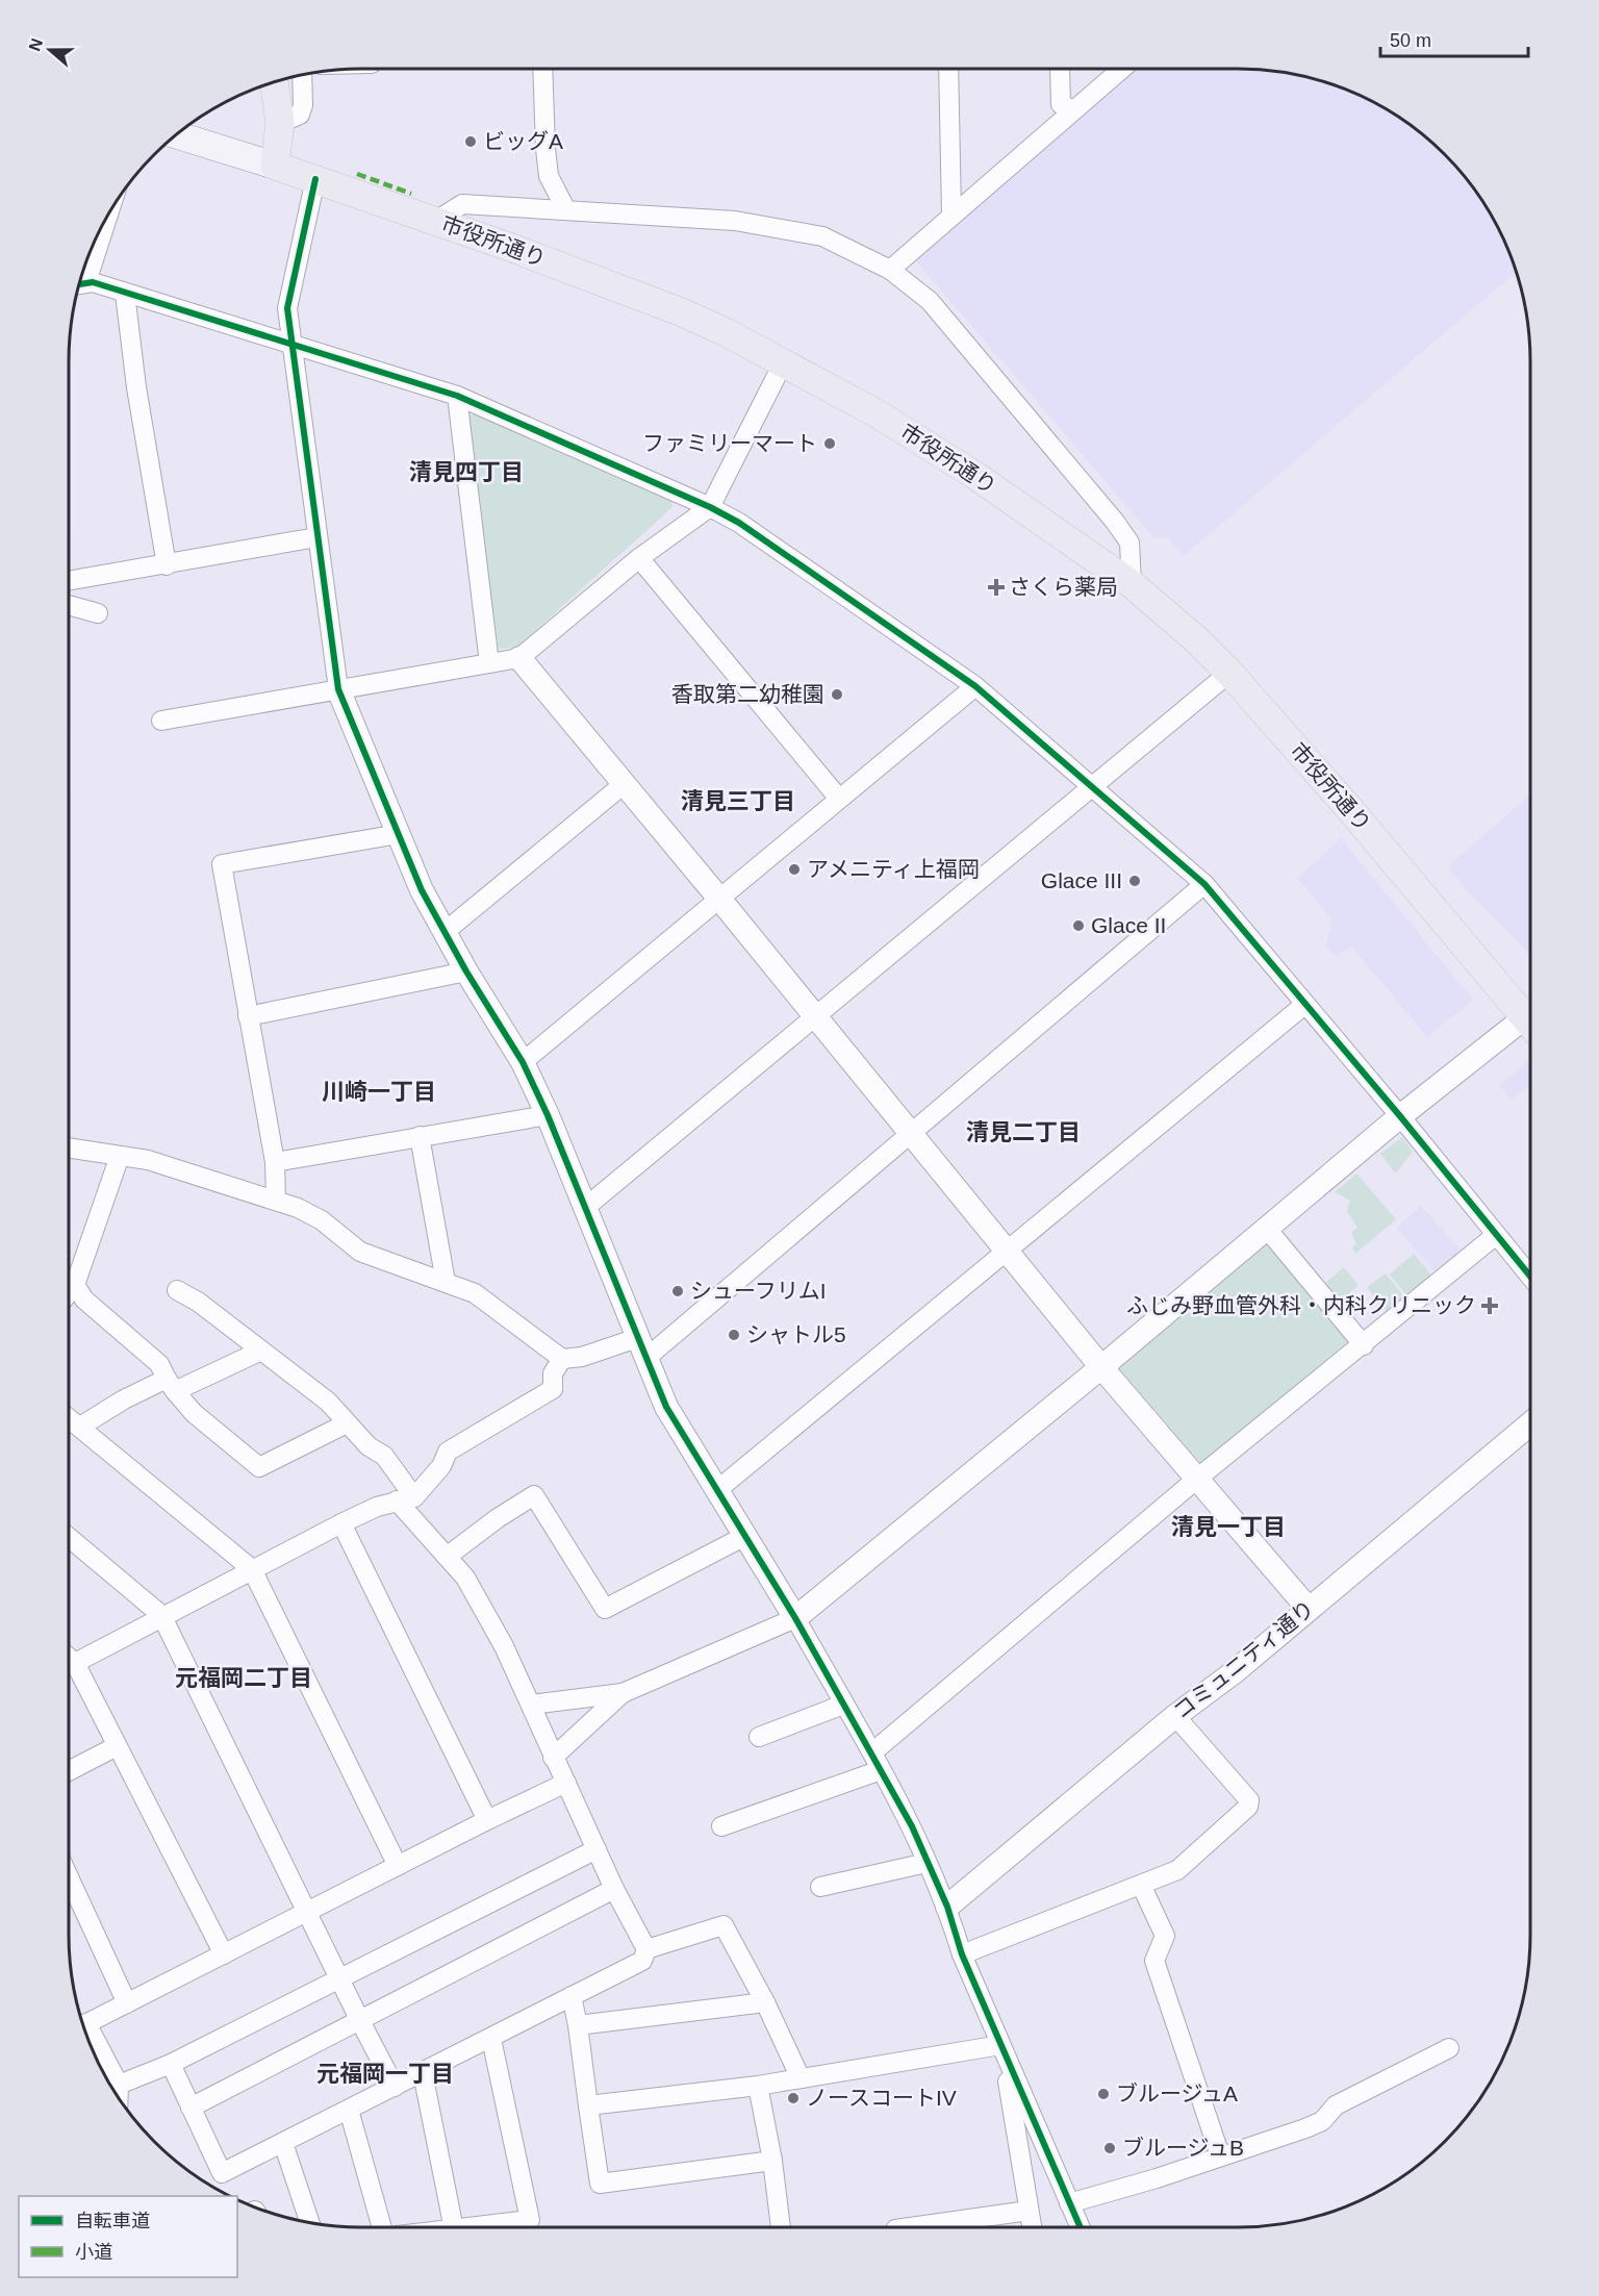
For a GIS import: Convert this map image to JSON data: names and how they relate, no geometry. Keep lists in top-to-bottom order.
{
  "streets": {
    "main road": ["市役所通り"],
    "street": ["コミュニティ通り"]
  },
  "districts": [
    "清見四丁目",
    "清見三丁目",
    "川崎一丁目",
    "清見二丁目",
    "清見一丁目",
    "元福岡二丁目",
    "元福岡一丁目"
  ],
  "places": {
    "other": [
      "ビッグA",
      "ファミリーマート",
      "香取第二幼稚園",
      "アメニティ上福岡",
      "Glace III",
      "Glace II",
      "シューフリムI",
      "シャトル5",
      "ブルージュA",
      "ノースコートIV",
      "ブルージュB"
    ],
    "health": ["さくら薬局", "ふじみ野血管外科・内科クリニック"]
  },
  "legend": ["自転車道", "小道"],
  "scale_bar": "50 m",
  "north": "left"
}
